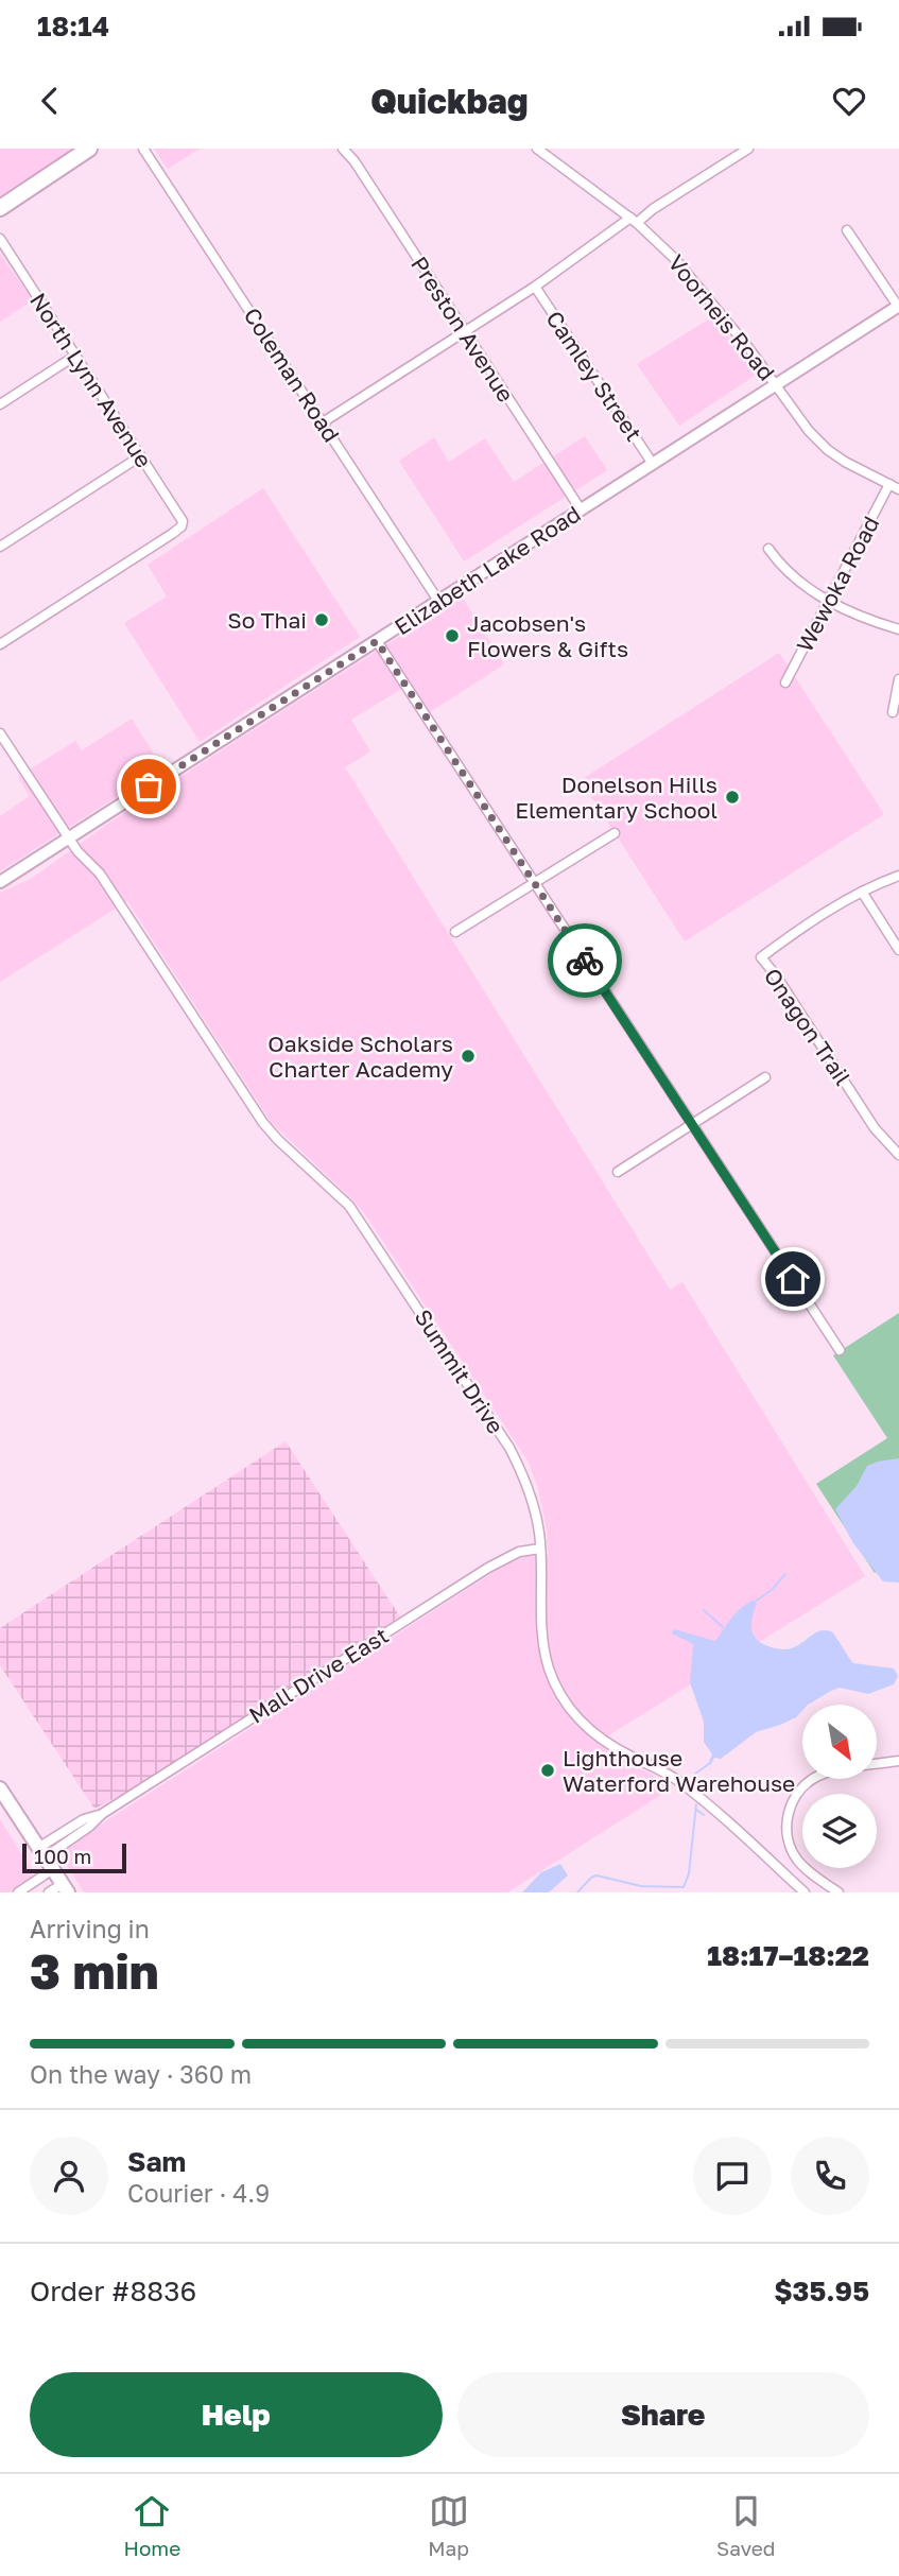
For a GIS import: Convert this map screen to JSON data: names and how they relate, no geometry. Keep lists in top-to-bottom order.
{
  "streets": {
    "main road": ["Elizabeth Lake Road"],
    "street": [
      "Voorheis Road",
      "Preston Avenue",
      "Coleman Road",
      "Camley Street",
      "North Lynn Avenue",
      "Wewoka Road",
      "Onagon Trail",
      "Summit Drive",
      "Mall Drive East"
    ]
  },
  "crossings": [
    ["Voorheis Road", "Elizabeth Lake Road"],
    ["Voorheis Road", "Wewoka Road"],
    ["Preston Avenue", "Elizabeth Lake Road"],
    ["Coleman Road", "Elizabeth Lake Road"],
    ["Camley Street", "Elizabeth Lake Road"],
    ["Elizabeth Lake Road", "Summit Drive"],
    ["Summit Drive", "Mall Drive East"]
  ],
  "places": [
    "So Thai",
    "Jacobsen's Flowers & Gifts",
    "Donelson Hills Elementary School",
    "Oakside Scholars Charter Academy",
    "Lighthouse Waterford Warehouse"
  ],
  "scale_bar": "100 m",
  "north": "bottom right",
  "page": {
    "status": "18:14",
    "header": "Quickbag",
    "scale": "100 m",
    "heading": ["3 min", "Arriving in", "18:17–18:22"],
    "panel": [
      "Sam",
      "Courier · 4.9",
      "Order #8836",
      "$35.95"
    ],
    "bar": "On the way · 360 m",
    "buttons": ["Help", "Share"],
    "tabs": ["Home", "Map", "Saved"]
  }
}
